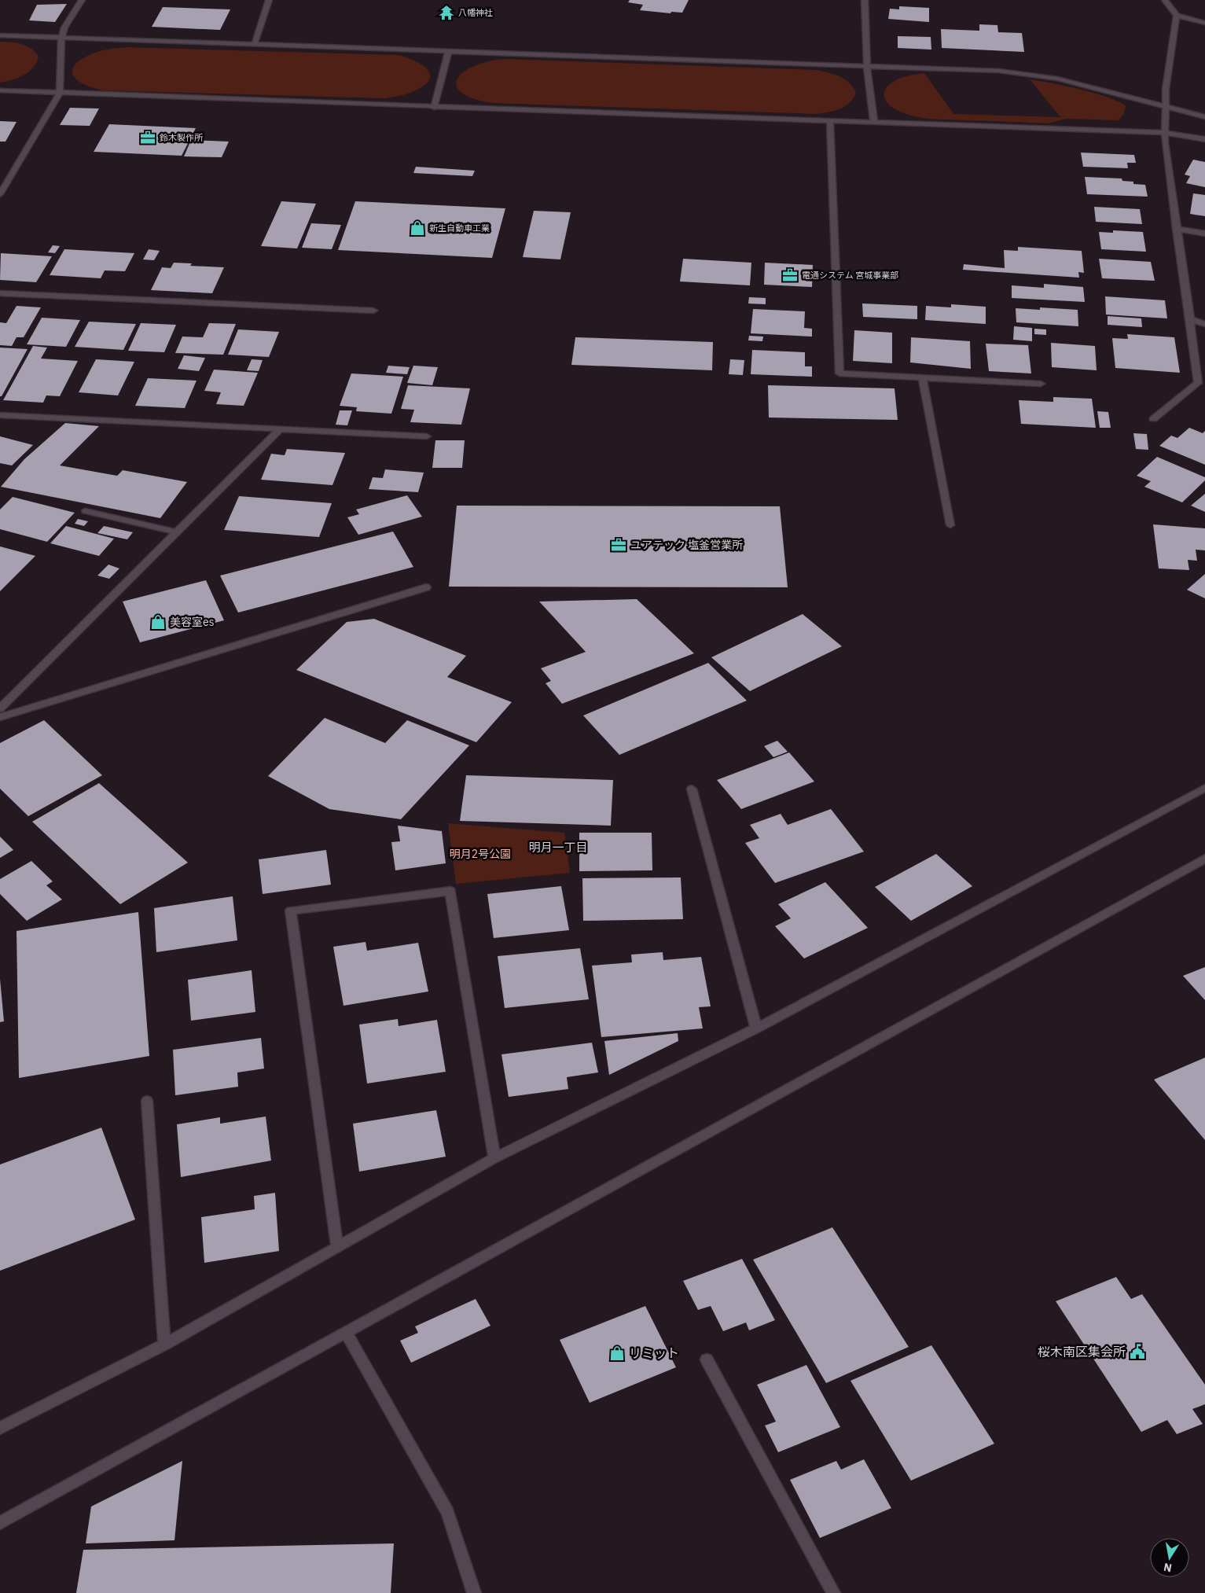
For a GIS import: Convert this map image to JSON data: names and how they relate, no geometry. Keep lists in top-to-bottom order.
{
  "districts": ["明月一丁目"],
  "parks": ["明月2号公園"],
  "places": {
    "temple": ["八幡神社"],
    "office": ["鈴木製作所", "電通システム 宮城事業部", "ユアテック 塩釜営業所"],
    "shop": ["新生自動車工業", "美容室es", "リミット"],
    "public building": ["桜木南区集会所"]
  },
  "north": "bottom"
}
